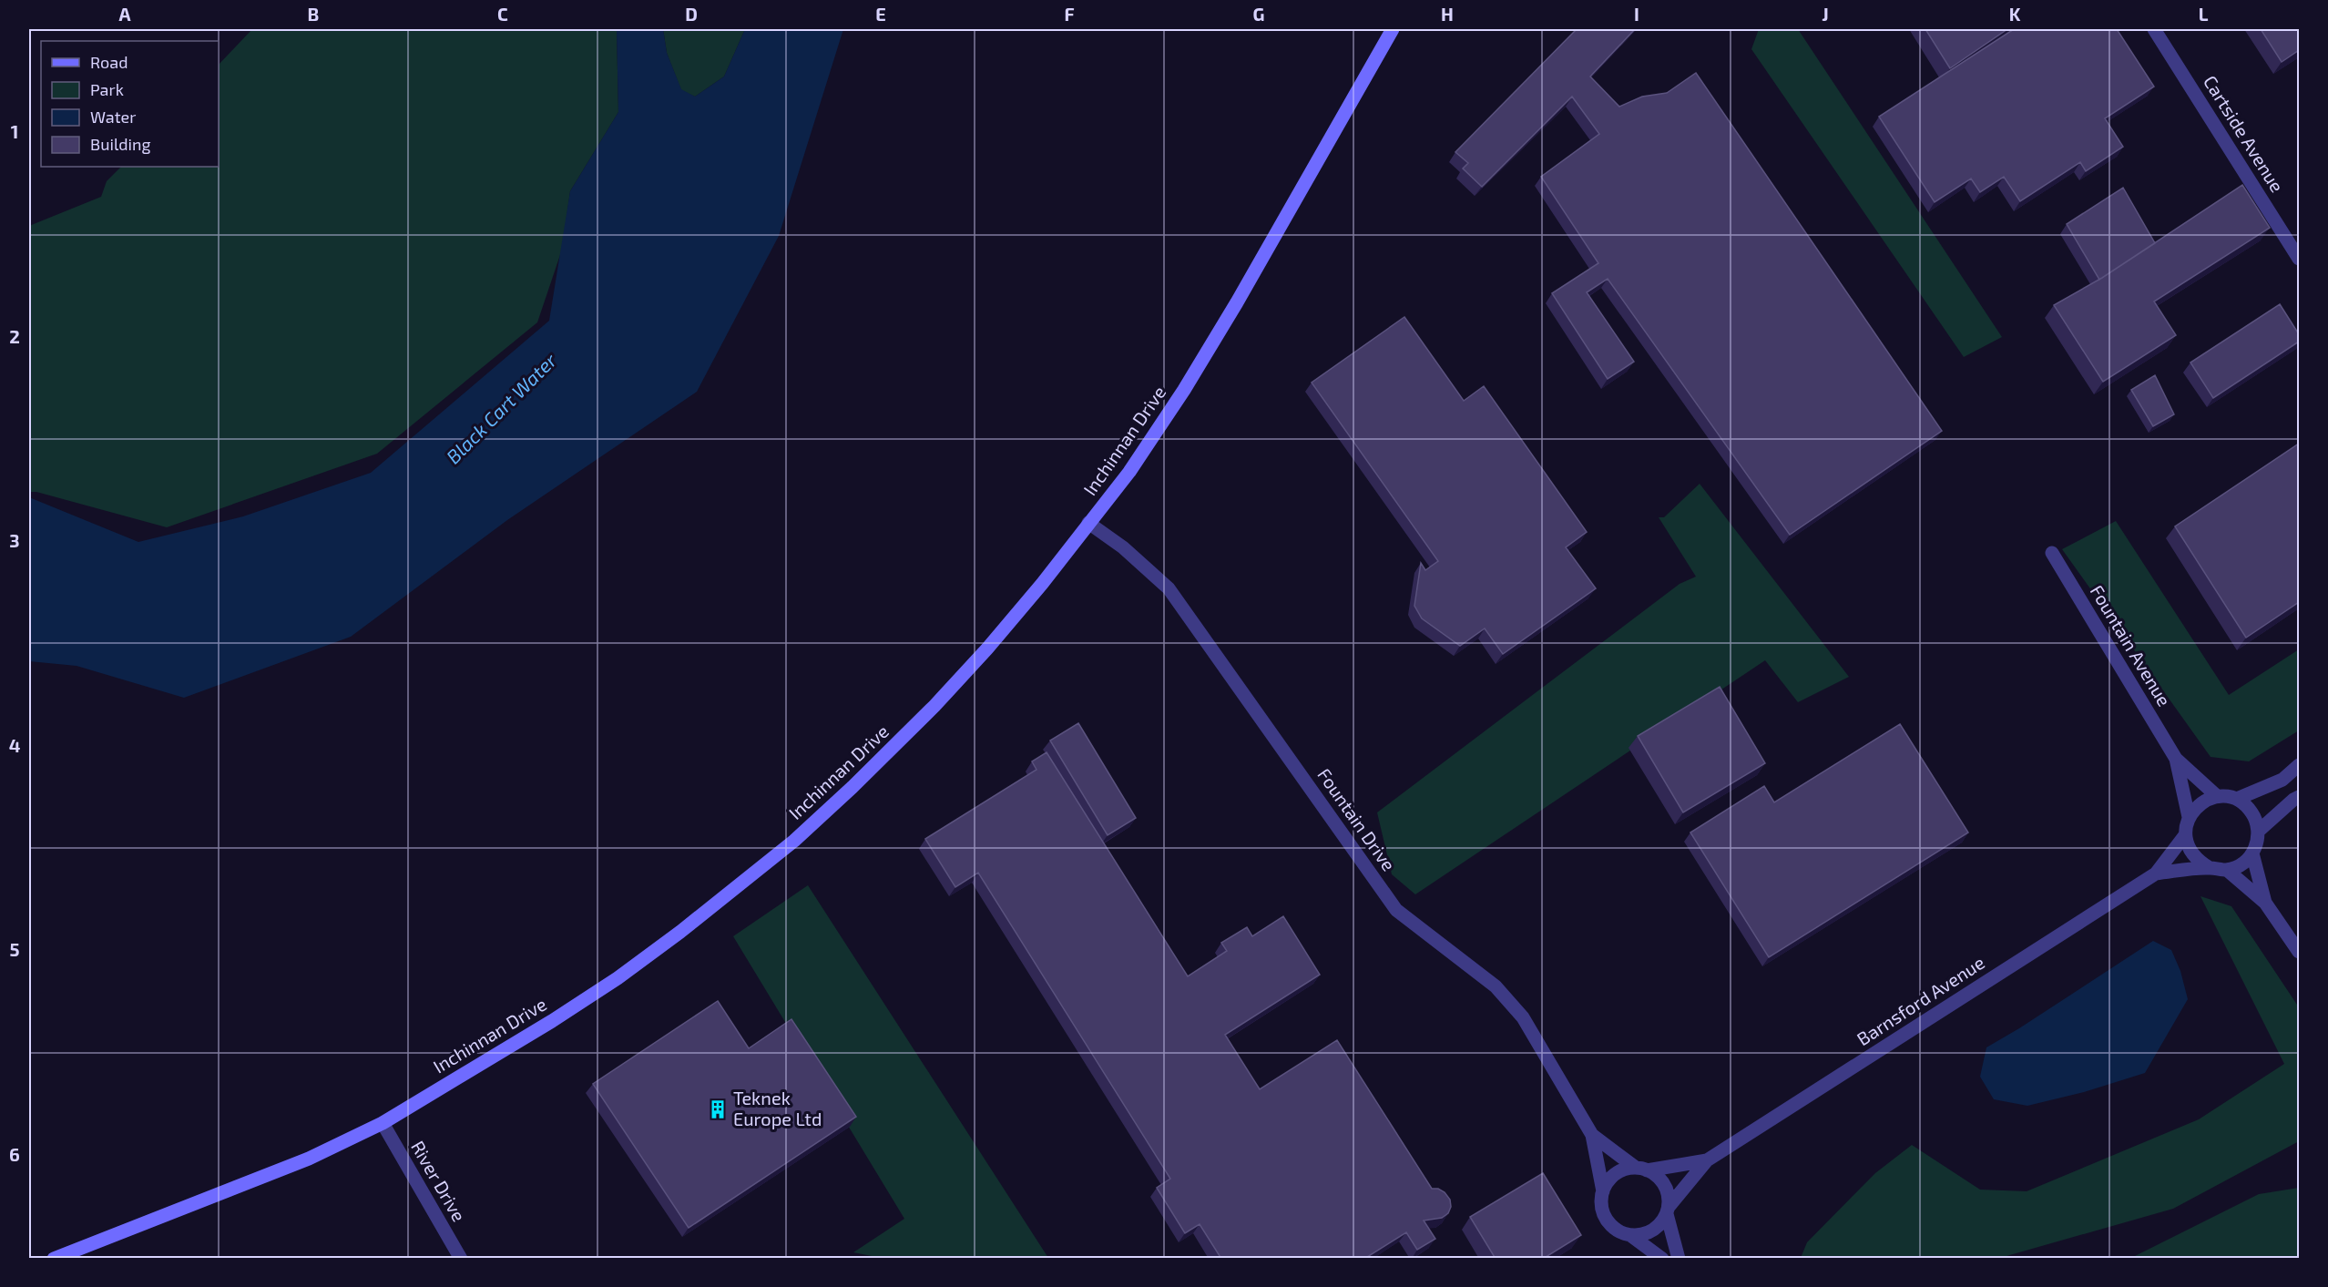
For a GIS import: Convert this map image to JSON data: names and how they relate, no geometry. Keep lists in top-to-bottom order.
{
  "streets": {
    "street": [
      "Cartside Avenue",
      "Inchinnan Drive",
      "Fountain Avenue",
      "Fountain Drive",
      "Barnsford Avenue",
      "River Drive"
    ]
  },
  "crossings": [
    ["Inchinnan Drive", "Fountain Drive"],
    ["Inchinnan Drive", "River Drive"],
    ["Fountain Avenue", "Barnsford Avenue"],
    ["Fountain Drive", "Barnsford Avenue"]
  ],
  "water": ["Black Cart Water"],
  "places": {
    "building": ["Teknek Europe Ltd"]
  },
  "legend": [
    "Road",
    "Park",
    "Water",
    "Building"
  ],
  "grid": {
    "columns": [
      "A",
      "B",
      "C",
      "D",
      "E",
      "F",
      "G",
      "H",
      "I",
      "J",
      "K",
      "L"
    ],
    "rows": [
      "1",
      "2",
      "3",
      "4",
      "5",
      "6"
    ]
  }
}
